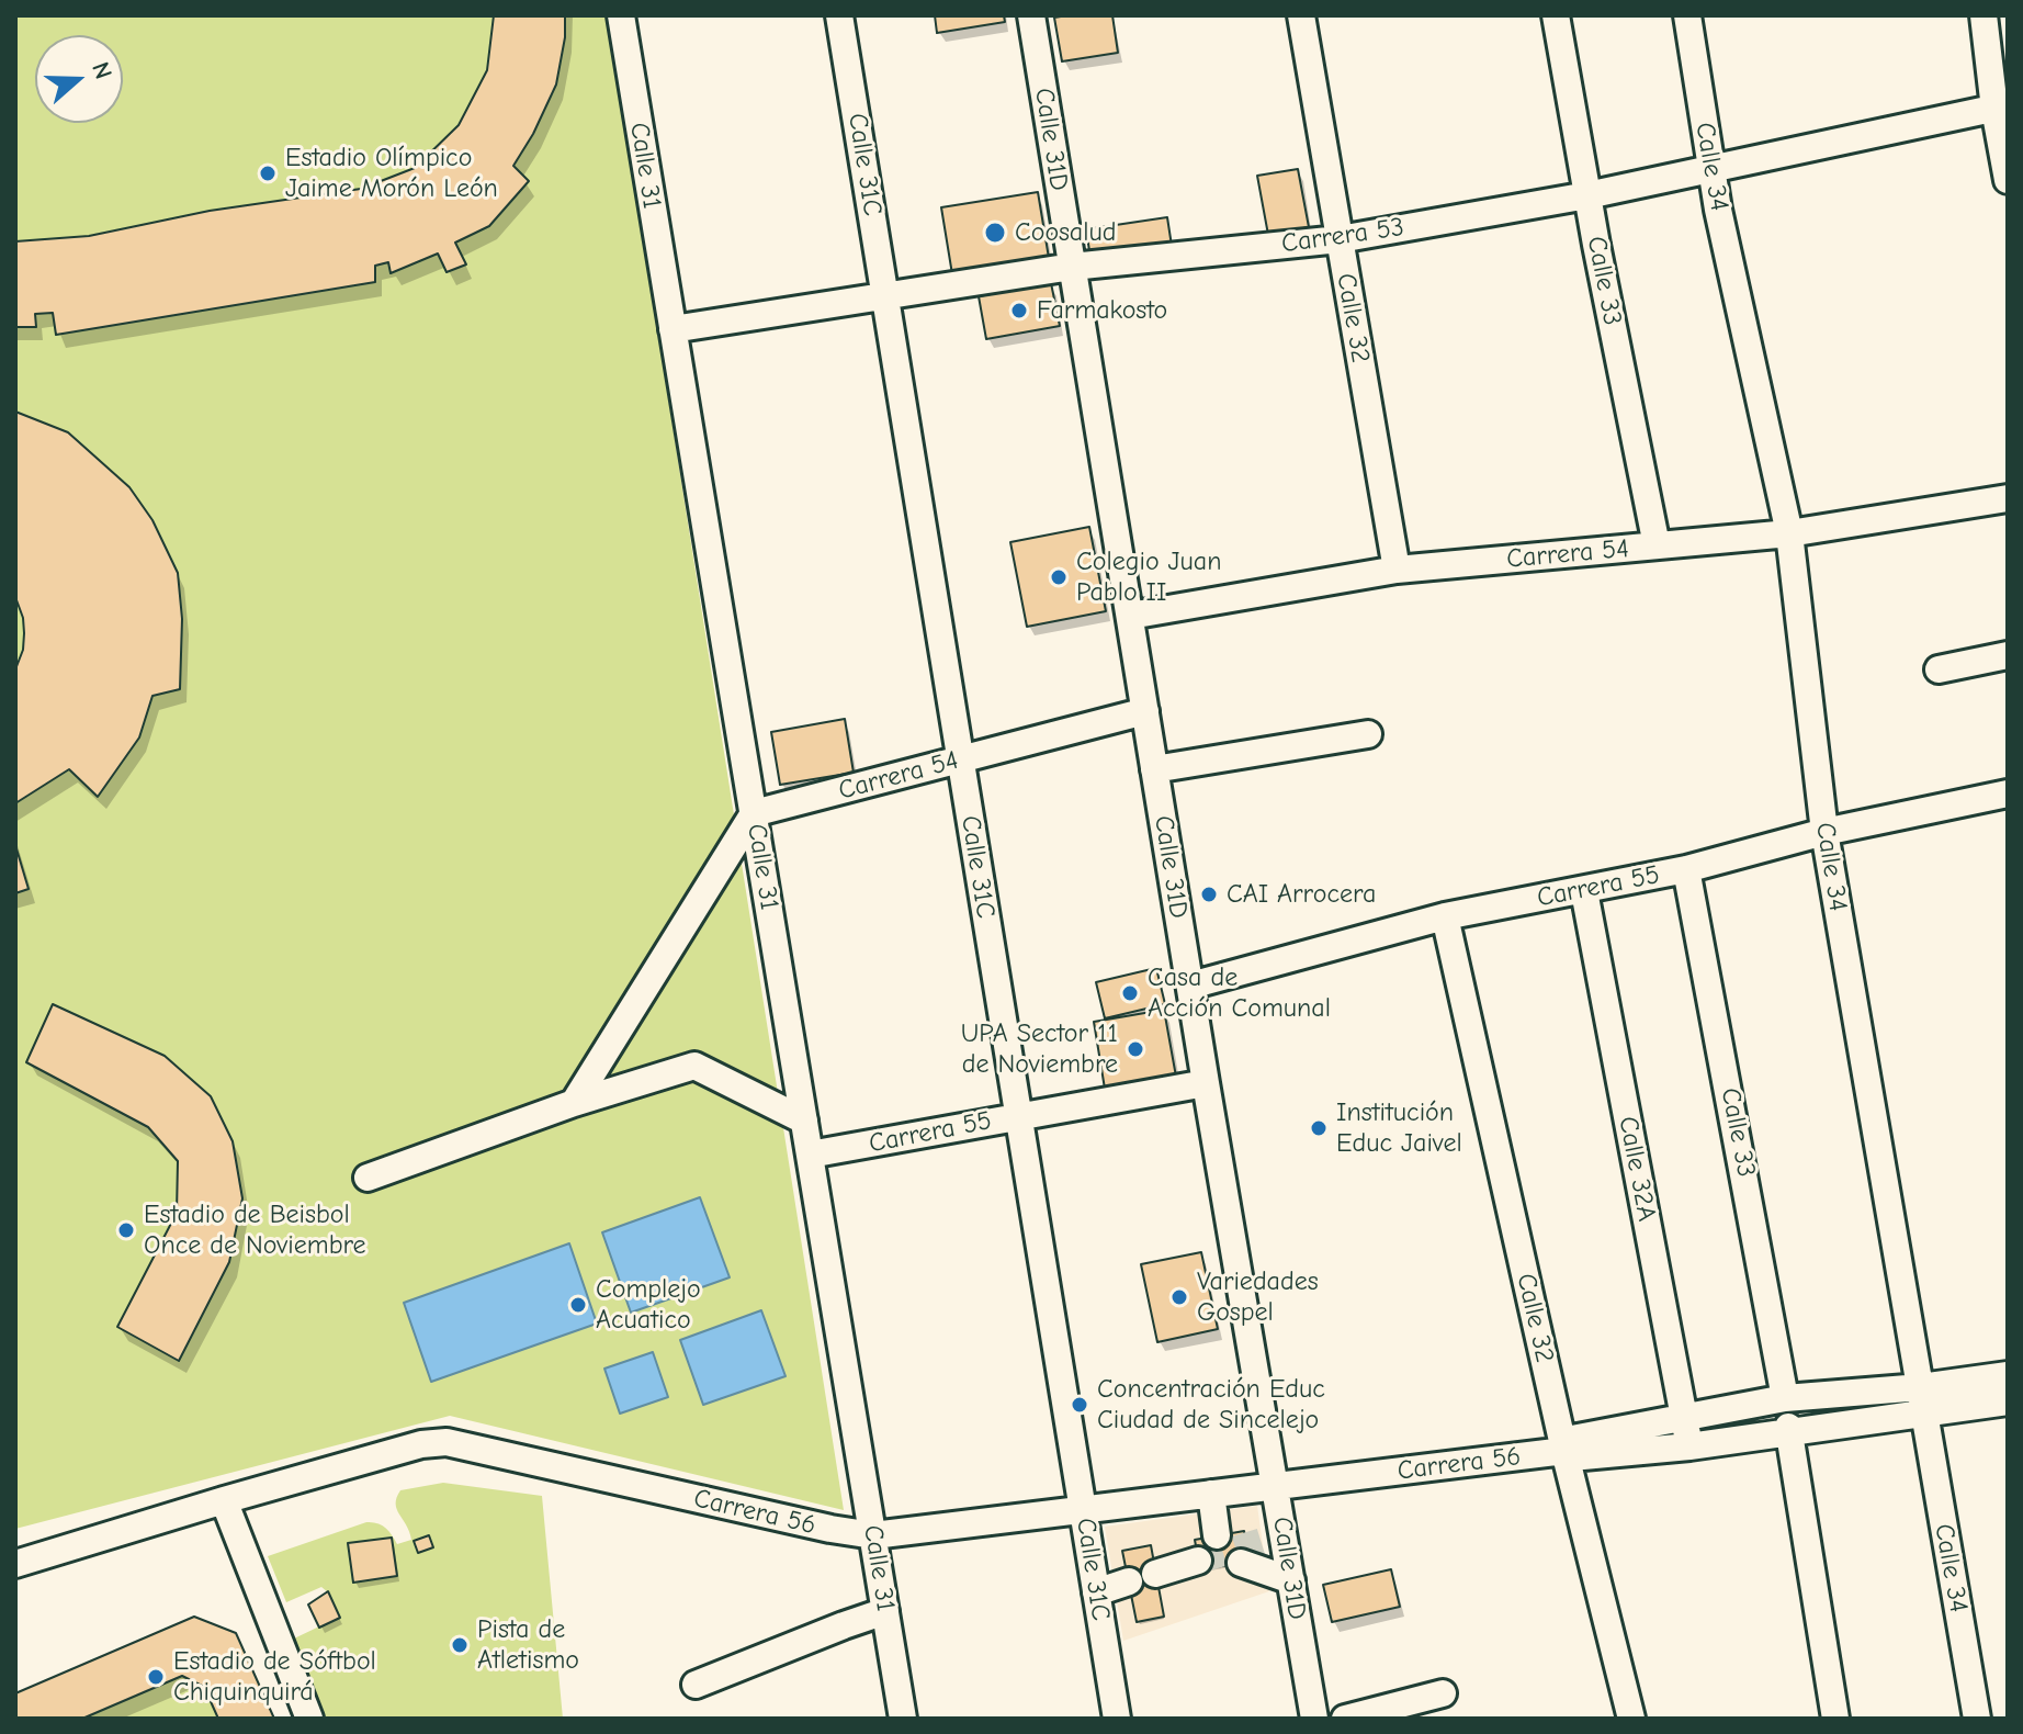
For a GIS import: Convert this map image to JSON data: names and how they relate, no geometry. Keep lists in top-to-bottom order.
{
  "streets": {
    "street": [
      "Calle 31D",
      "Calle 31C",
      "Calle 31",
      "Calle 34",
      "Carrera 53",
      "Calle 33",
      "Calle 32",
      "Carrera 54",
      "Carrera 55",
      "Calle 32A",
      "Carrera 56"
    ]
  },
  "crossings": [
    ["Calle 31D", "Carrera 53"],
    ["Calle 31D", "Carrera 54"],
    ["Calle 31D", "Carrera 55"],
    ["Calle 31D", "Carrera 56"],
    ["Calle 31C", "Carrera 53"],
    ["Calle 31C", "Carrera 54"],
    ["Calle 31C", "Carrera 55"],
    ["Calle 31C", "Carrera 56"],
    ["Calle 31", "Carrera 53"],
    ["Calle 31", "Carrera 54"],
    ["Calle 31", "Carrera 55"],
    ["Calle 31", "Carrera 56"],
    ["Calle 34", "Carrera 53"],
    ["Calle 34", "Carrera 54"],
    ["Calle 34", "Carrera 55"],
    ["Calle 34", "Carrera 56"],
    ["Carrera 53", "Calle 33"],
    ["Carrera 53", "Calle 32"],
    ["Calle 33", "Carrera 54"],
    ["Calle 33", "Carrera 55"],
    ["Calle 33", "Carrera 56"],
    ["Calle 32", "Carrera 54"],
    ["Calle 32", "Carrera 55"],
    ["Calle 32", "Carrera 56"],
    ["Carrera 55", "Calle 32A"],
    ["Calle 32A", "Carrera 56"]
  ],
  "places": [
    "Estadio Olímpico Jaime Morón León",
    "Coosalud",
    "Farmakosto",
    "Colegio Juan Pablo II",
    "CAI Arrocera",
    "Casa de Acción Comunal",
    "UPA Sector 11 de Noviembre",
    "Institución Educ Jaivel",
    "Estadio de Beisbol Once de Noviembre",
    "Variedades Gospel",
    "Complejo Acuatico",
    "Concentración Educ Ciudad de Sincelejo",
    "Pista de Atletismo",
    "Estadio de Sóftbol Chiquinquirá"
  ],
  "north": "right"
}
